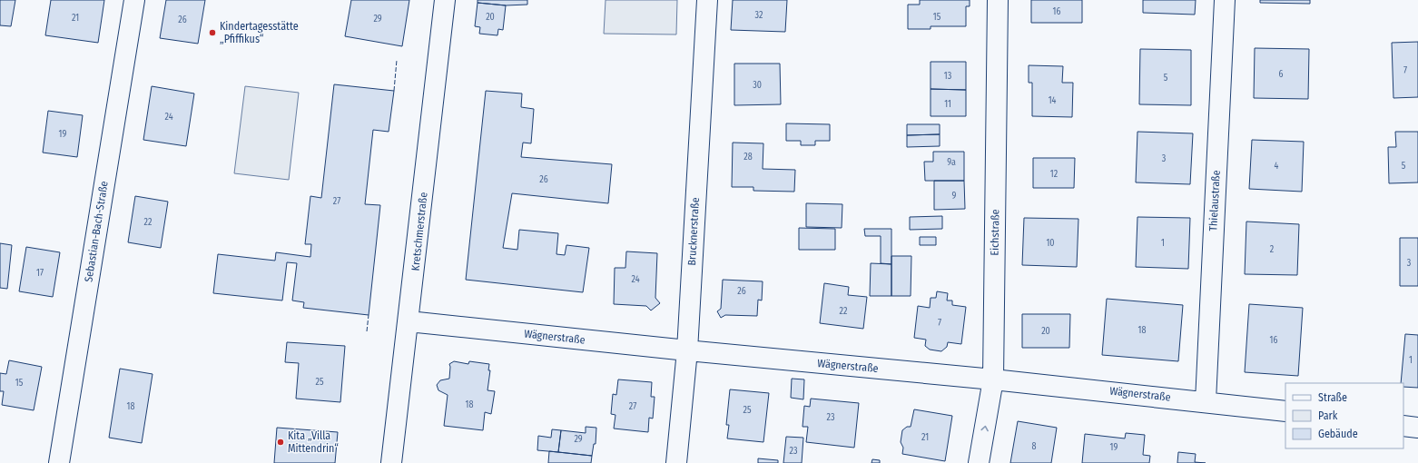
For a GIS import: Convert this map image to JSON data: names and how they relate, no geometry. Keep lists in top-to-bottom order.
{
  "streets": {
    "street": [
      "Thielaustraße",
      "Sebastian-Bach-Straße",
      "Kretschmerstraße",
      "Brucknerstraße",
      "Eichstraße",
      "Wägnerstraße"
    ]
  },
  "crossings": [
    ["Thielaustraße", "Wägnerstraße"],
    ["Kretschmerstraße", "Wägnerstraße"],
    ["Brucknerstraße", "Wägnerstraße"],
    ["Eichstraße", "Wägnerstraße"]
  ],
  "places": ["Kindertagesstätte „Pfiffikus“", "Kita „Villa Mittendrin“"],
  "house_numbers": [
    "16",
    "32",
    "20",
    "15",
    "21",
    "29",
    "26",
    "7",
    "6",
    "13",
    "5",
    "30",
    "14",
    "11",
    "24",
    "19",
    "28",
    "3",
    "9a",
    "4",
    "5",
    "12",
    "26",
    "9",
    "27",
    "22",
    "10",
    "1",
    "2",
    "3",
    "17",
    "24",
    "26",
    "22",
    "7",
    "18",
    "20",
    "16",
    "1",
    "25",
    "15",
    "18",
    "18",
    "27",
    "25",
    "23",
    "21",
    "29",
    "8",
    "19",
    "23"
  ],
  "legend": ["Straße", "Park", "Gebäude"]
}
